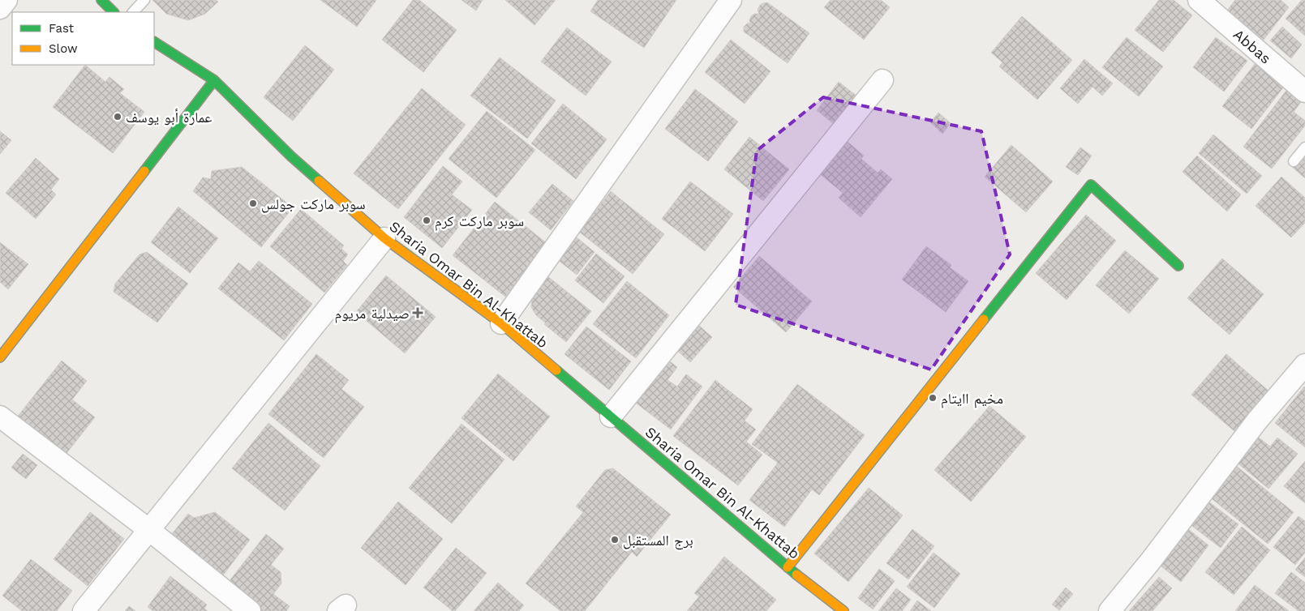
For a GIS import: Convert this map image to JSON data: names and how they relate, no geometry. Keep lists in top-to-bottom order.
{
  "streets": {
    "street": ["Abbas", "Sharia Omar Bin Al-Khattab"]
  },
  "places": {
    "other": [
      "عمارة أبو يوسف",
      "سوبر ماركت جولس",
      "سوبر ماركت كرم",
      "مخيم اايتام",
      "برج المستقبل"
    ],
    "health": ["صيدلية مريوم"]
  },
  "legend": ["Fast", "Slow"]
}
